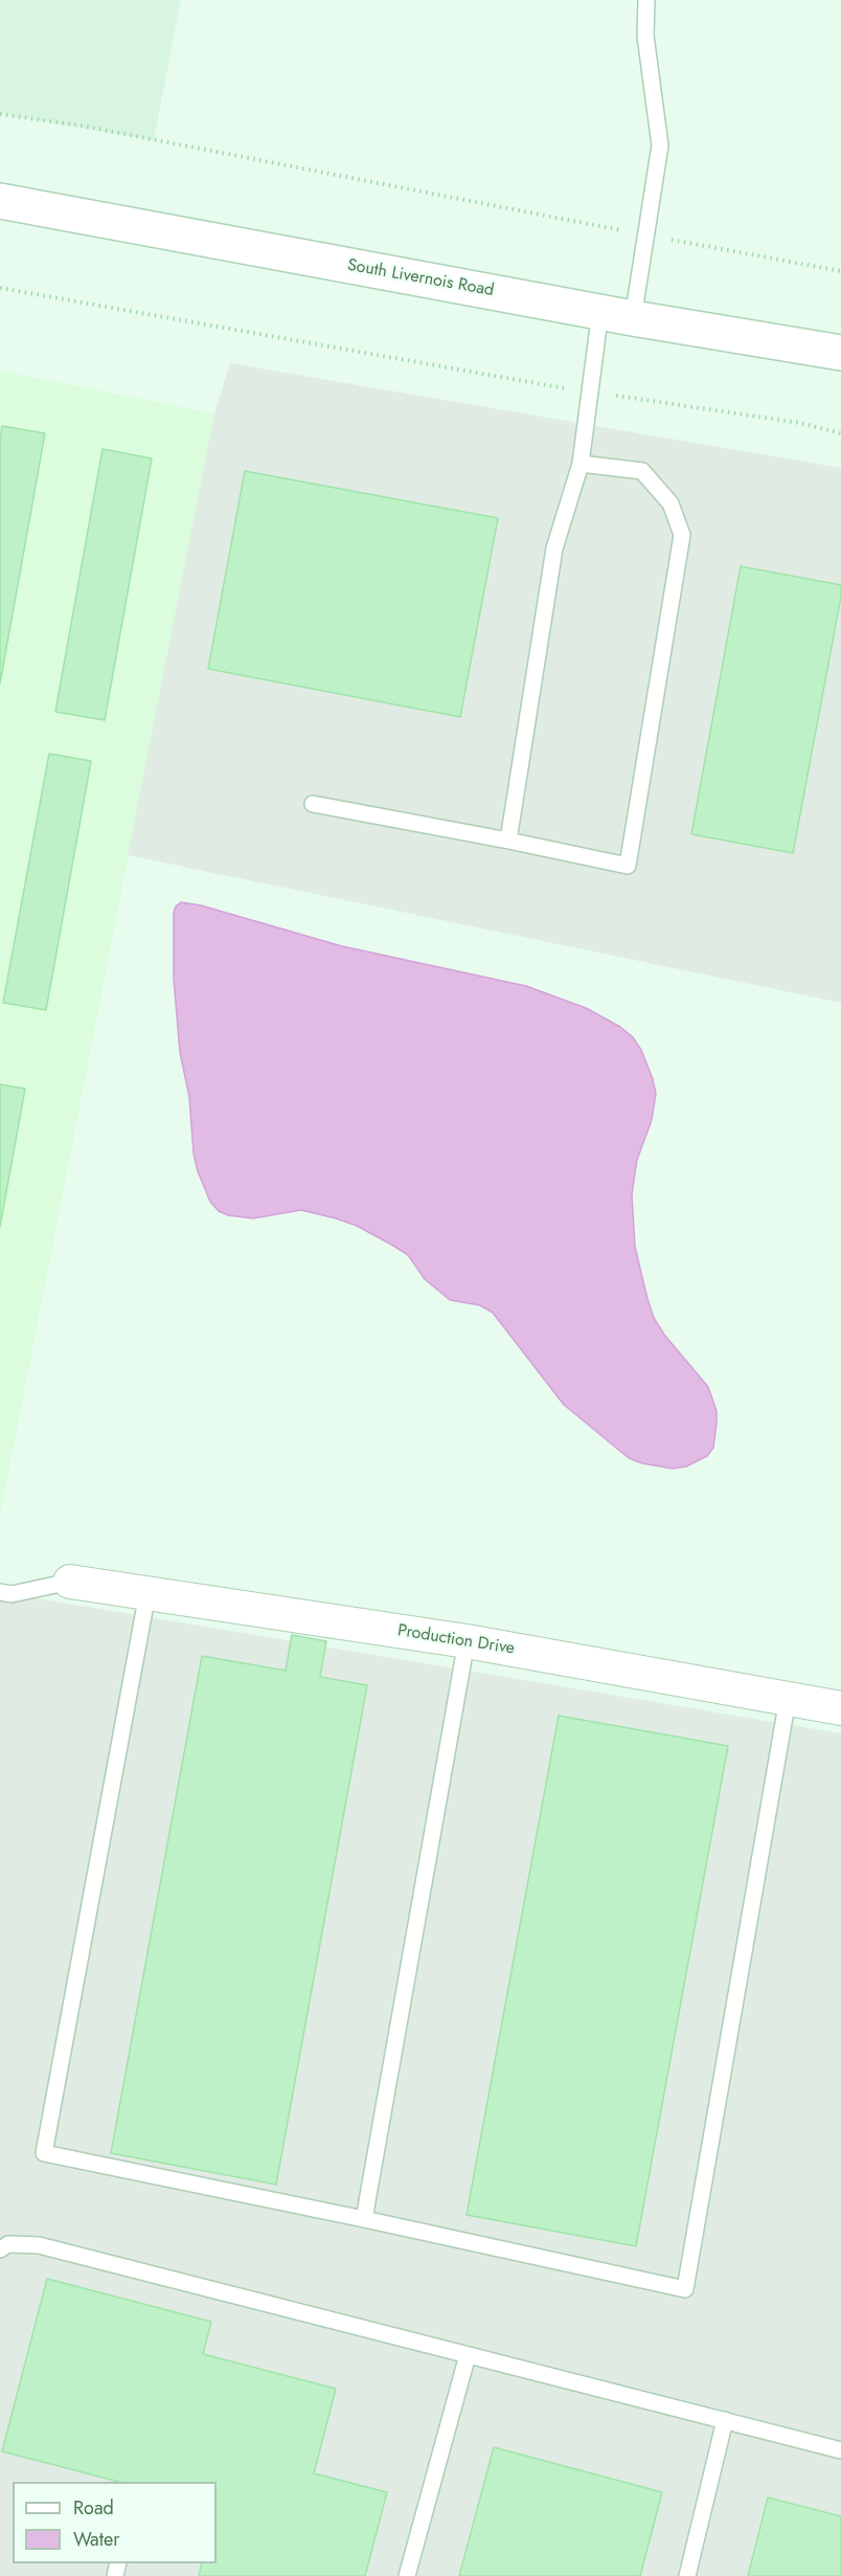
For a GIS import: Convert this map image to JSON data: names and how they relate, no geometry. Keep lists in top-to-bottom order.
{
  "streets": {
    "main road": ["South Livernois Road"],
    "street": ["Production Drive"]
  },
  "legend": ["Road", "Water"]
}
